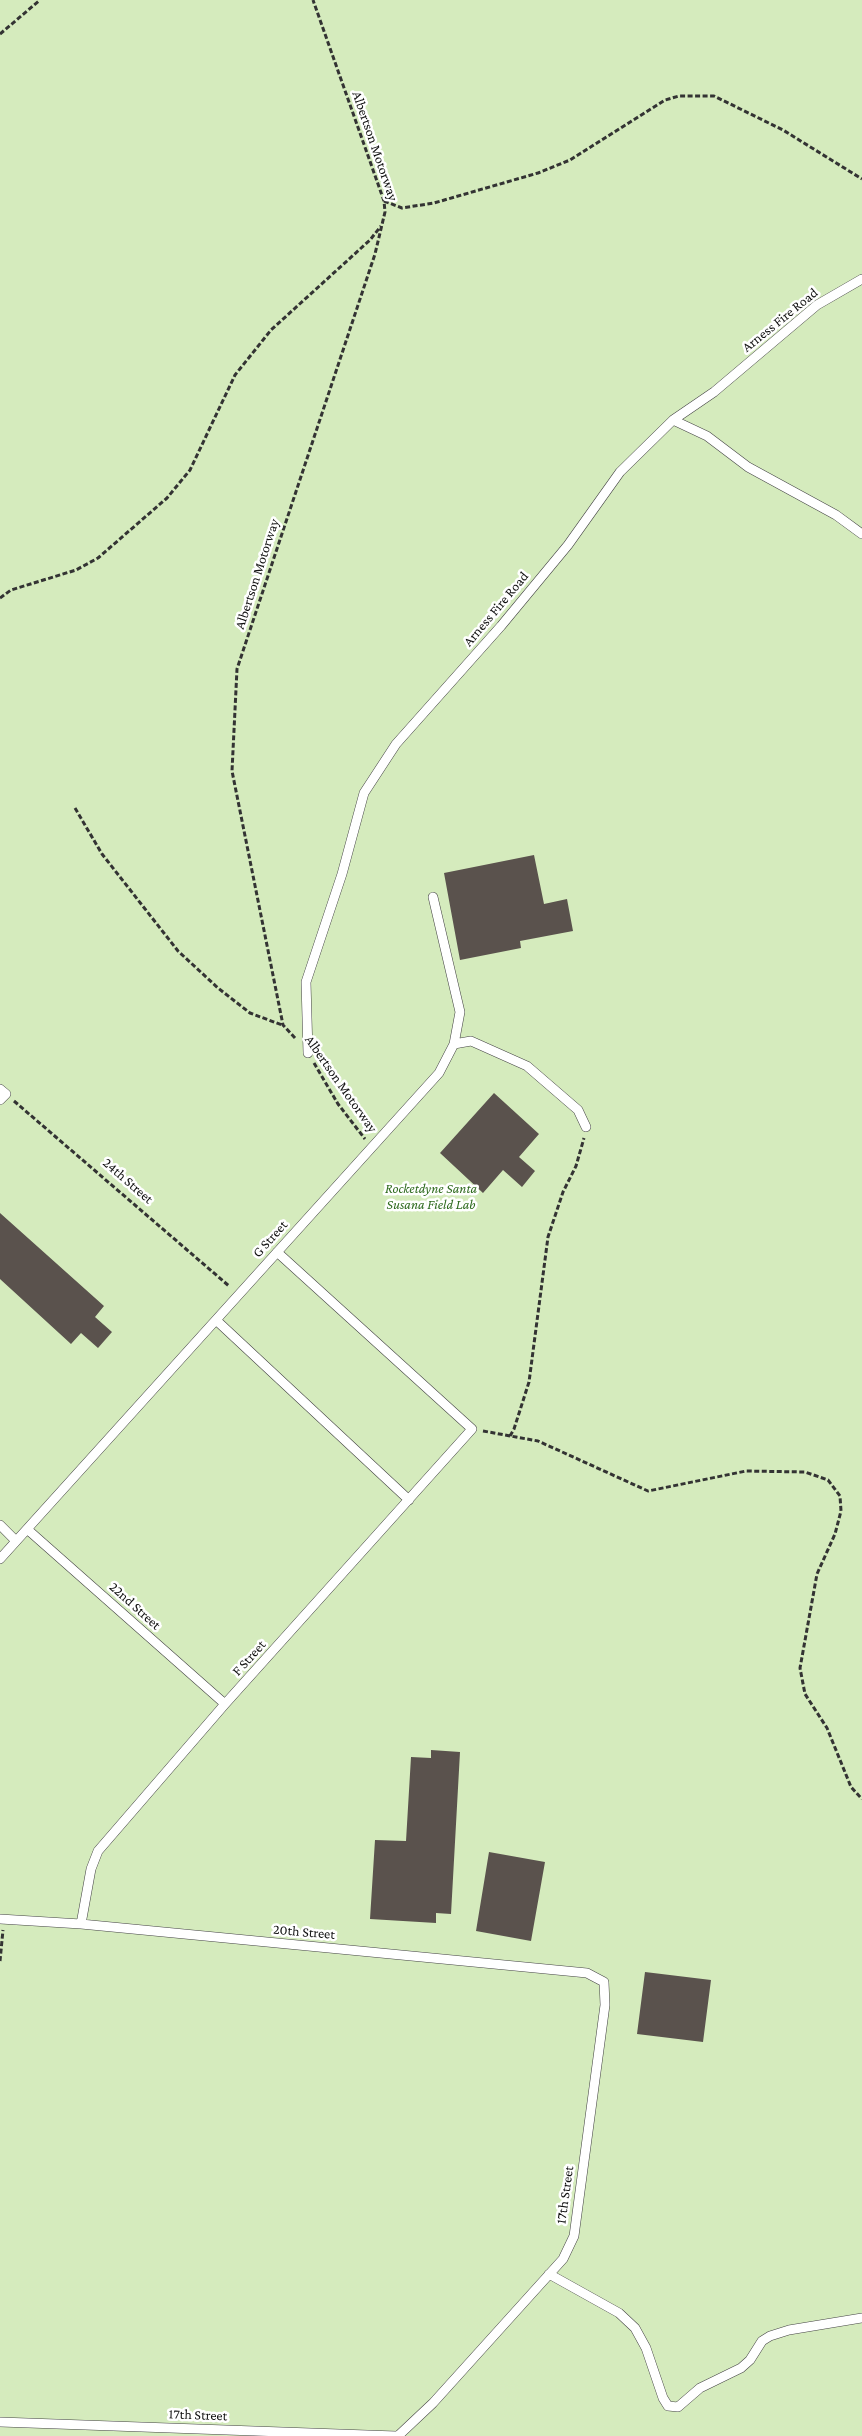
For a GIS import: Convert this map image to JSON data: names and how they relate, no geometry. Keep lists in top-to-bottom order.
{
  "streets": {
    "lane": [
      "Arness Fire Road",
      "G Street",
      "22nd Street",
      "F Street",
      "20th Street",
      "17th Street"
    ],
    "path": ["Albertson Motorway", "24th Street"]
  },
  "crossings": [
    ["Albertson Motorway", "Arness Fire Road"],
    ["Albertson Motorway", "G Street"],
    ["24th Street", "G Street"],
    ["G Street", "22nd Street"],
    ["22nd Street", "F Street"],
    ["F Street", "20th Street"],
    ["20th Street", "17th Street"]
  ],
  "parks": ["Rocketdyne Santa Susana Field Lab"]
}
